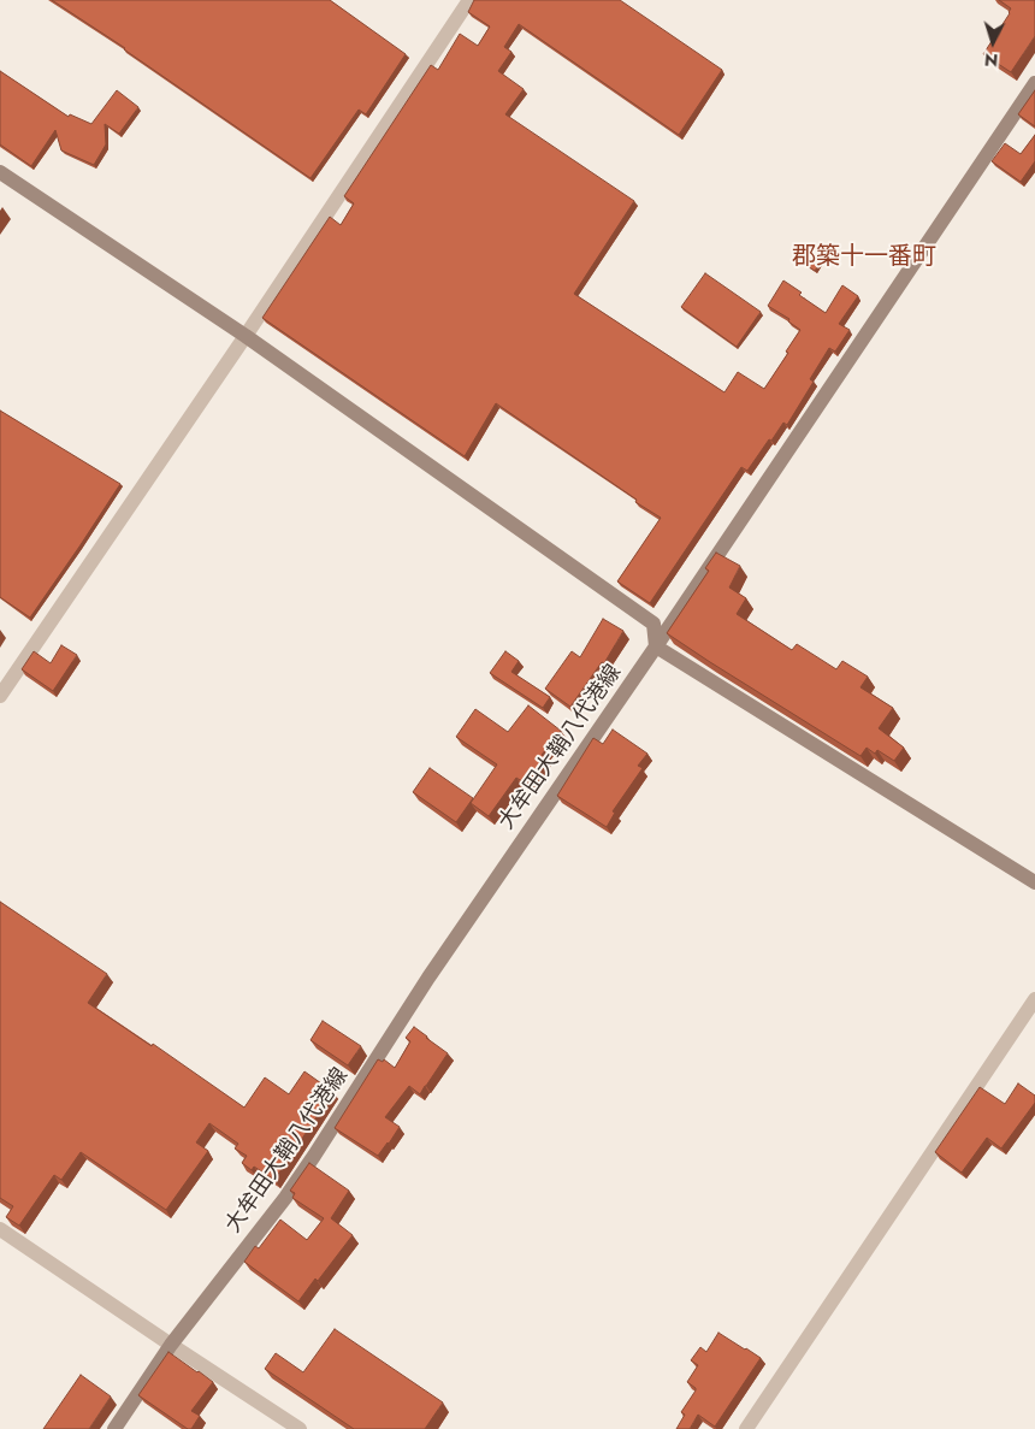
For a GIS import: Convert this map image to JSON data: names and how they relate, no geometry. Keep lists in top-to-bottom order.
{
  "streets": {
    "main road": ["大牟田大鞘八代港線"]
  },
  "districts": ["郡築十一番町"],
  "north": "bottom"
}
